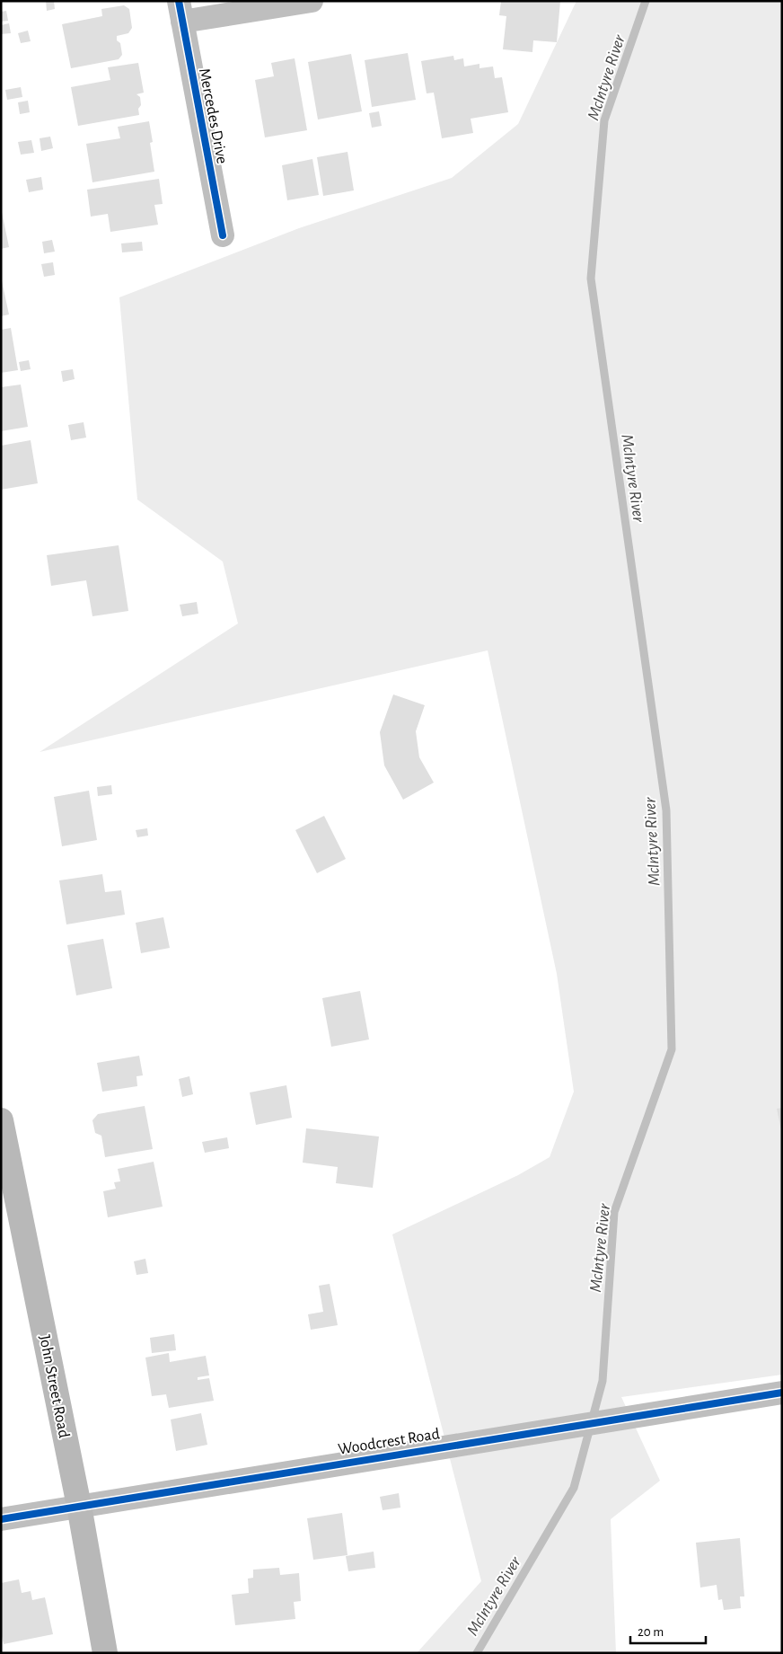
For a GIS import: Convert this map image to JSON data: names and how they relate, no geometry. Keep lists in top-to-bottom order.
{
  "streets": {
    "main road": ["John Street Road"],
    "street": ["Mercedes Drive", "Woodcrest Road"]
  },
  "crossings": [
    ["John Street Road", "Woodcrest Road"]
  ],
  "water": ["McIntyre River"],
  "scale_bar": "20 m"
}
